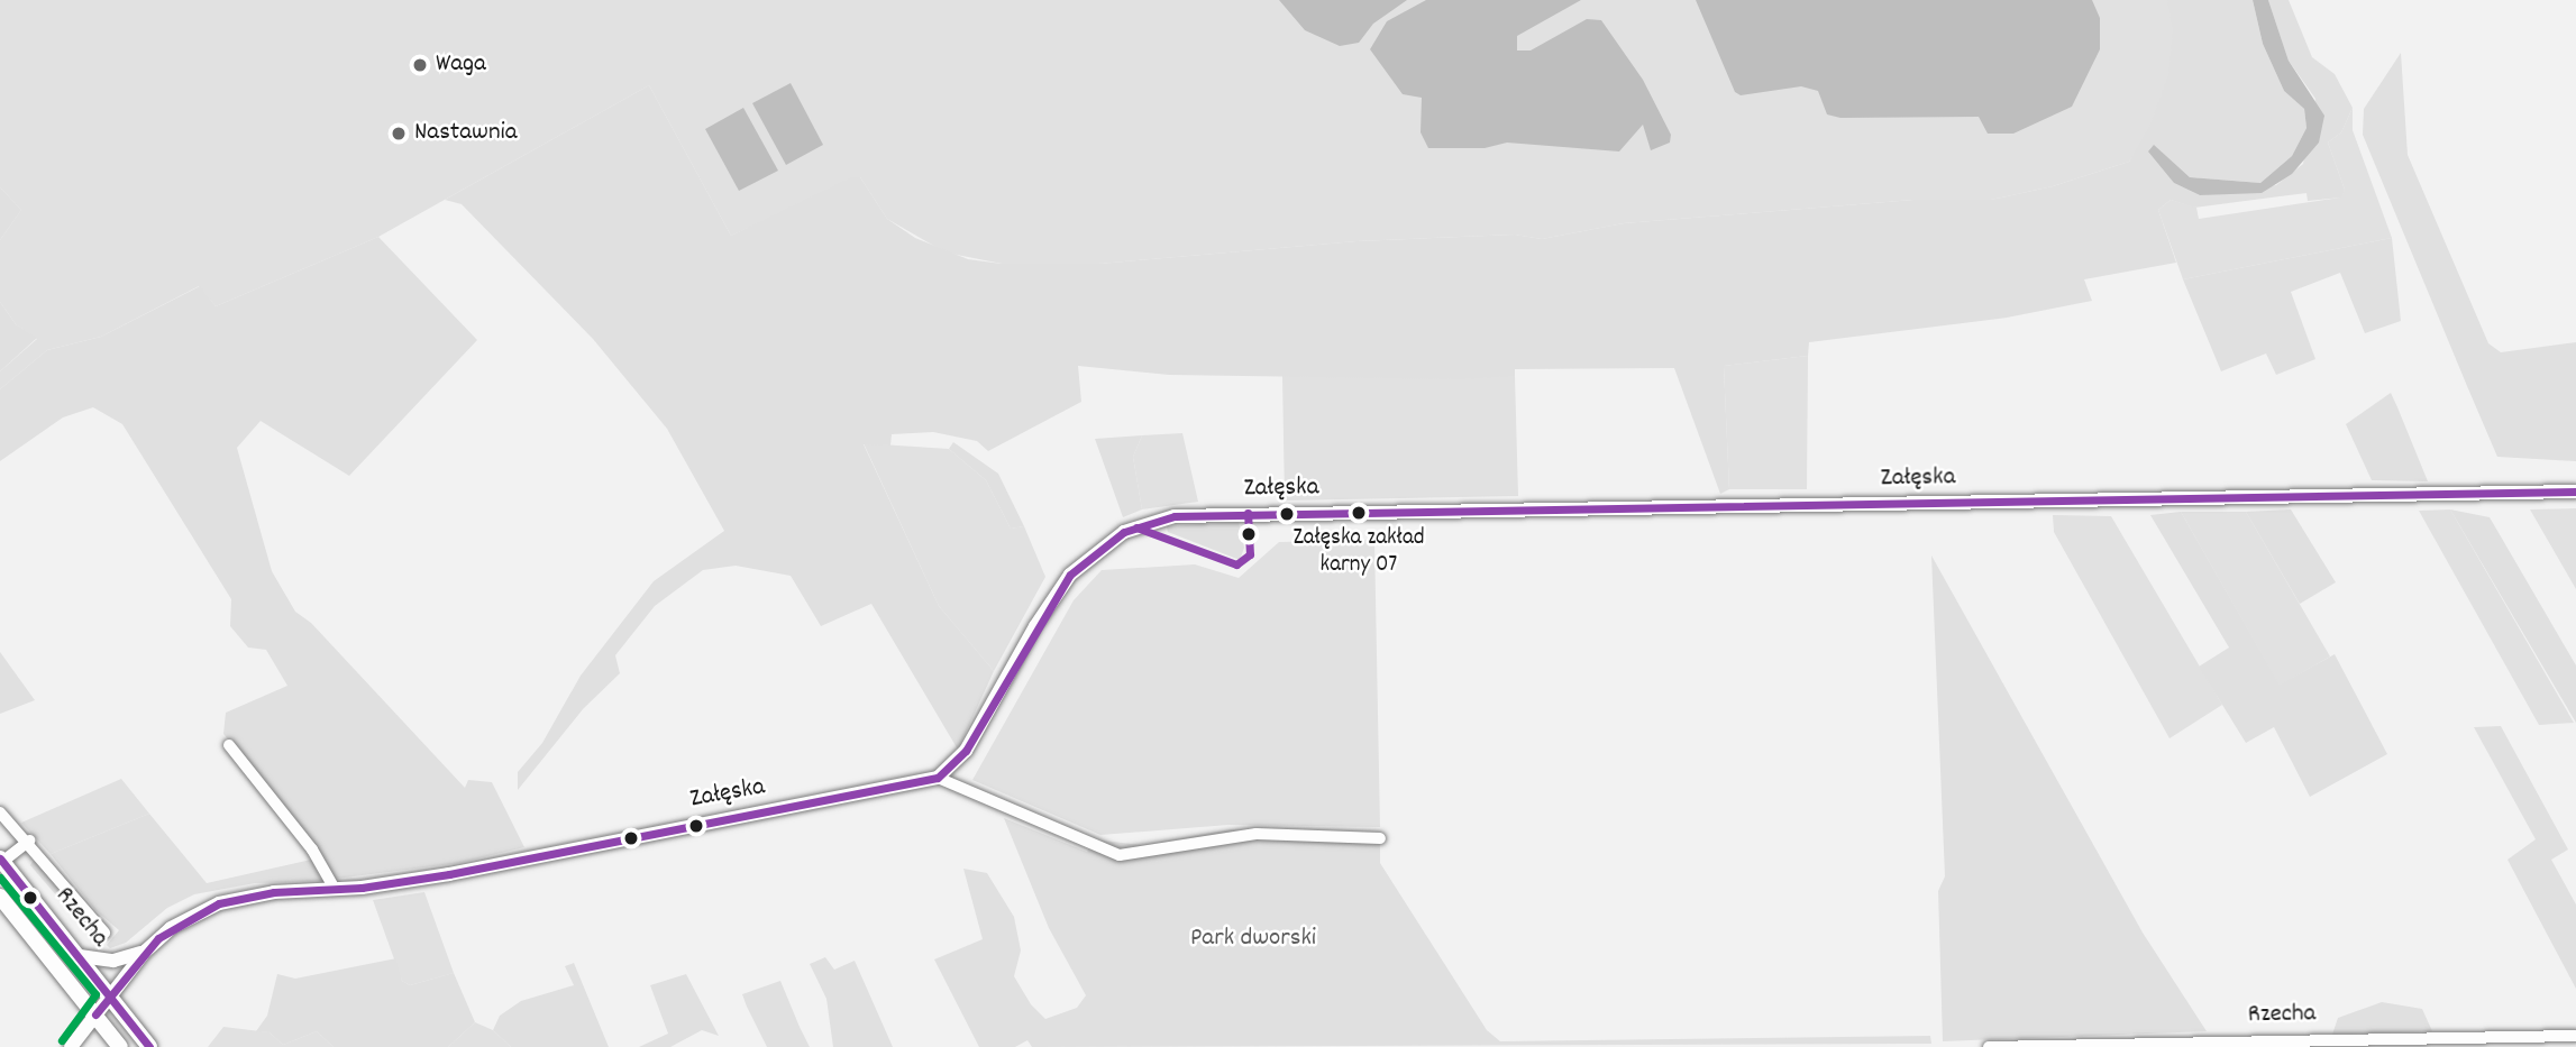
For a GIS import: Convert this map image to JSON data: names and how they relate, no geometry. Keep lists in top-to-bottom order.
{
  "streets": {
    "main road": ["Rzecha"],
    "street": ["Załęska"]
  },
  "crossings": [
    ["Załęska", "Rzecha"]
  ],
  "parks": ["Park dworski"],
  "places": ["Waga", "Nastawnia", "Załęska zakład karny 07"]
}
